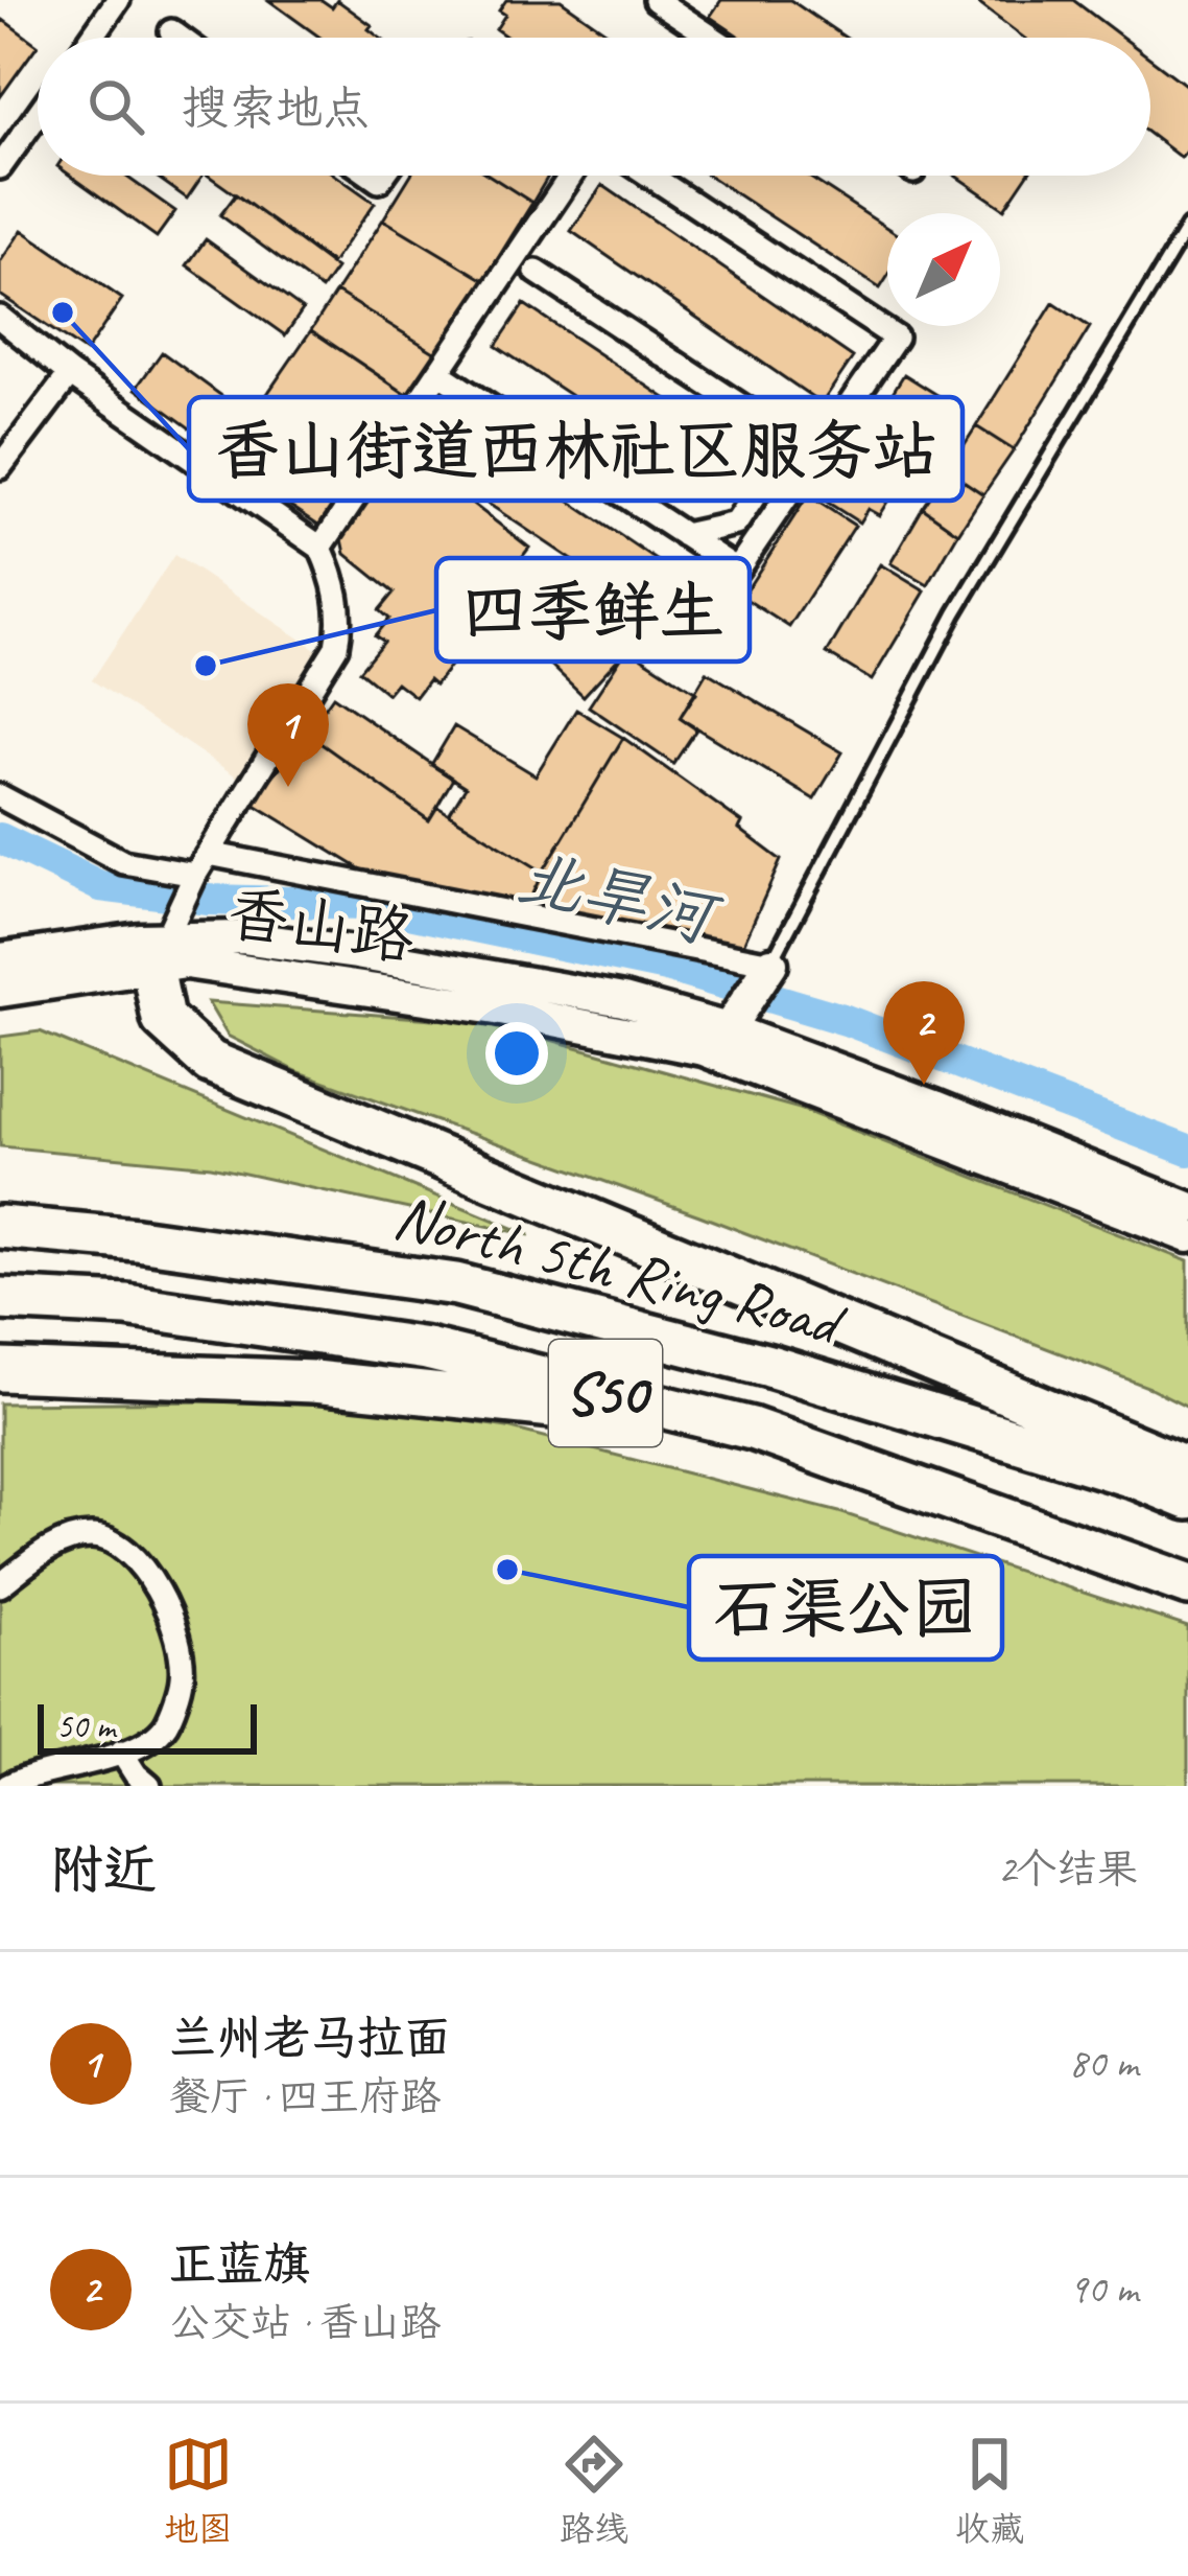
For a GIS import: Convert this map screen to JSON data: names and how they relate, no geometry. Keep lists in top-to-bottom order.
{
  "streets": {
    "highway": ["North 5th Ring Road", "S50"],
    "street": ["香山路"]
  },
  "water": ["北旱河"],
  "places": ["香山街道西林社区服务站", "四季鲜生", "石渠公园"],
  "scale_bar": "50 m",
  "north": "top right",
  "page": {
    "search": "搜索地点",
    "pins": ["1", "2"],
    "scale": "50 m",
    "heading": ["附近", "2个结果"],
    "list": [
      {
        "mark": "1",
        "name": "兰州老马拉面",
        "note": "餐厅 · 四王府路",
        "value": "80 m"
      },
      {
        "mark": "2",
        "name": "正蓝旗",
        "note": "公交站 · 香山路",
        "value": "90 m"
      }
    ],
    "nav": ["地图", "路线", "收藏"]
  }
}
